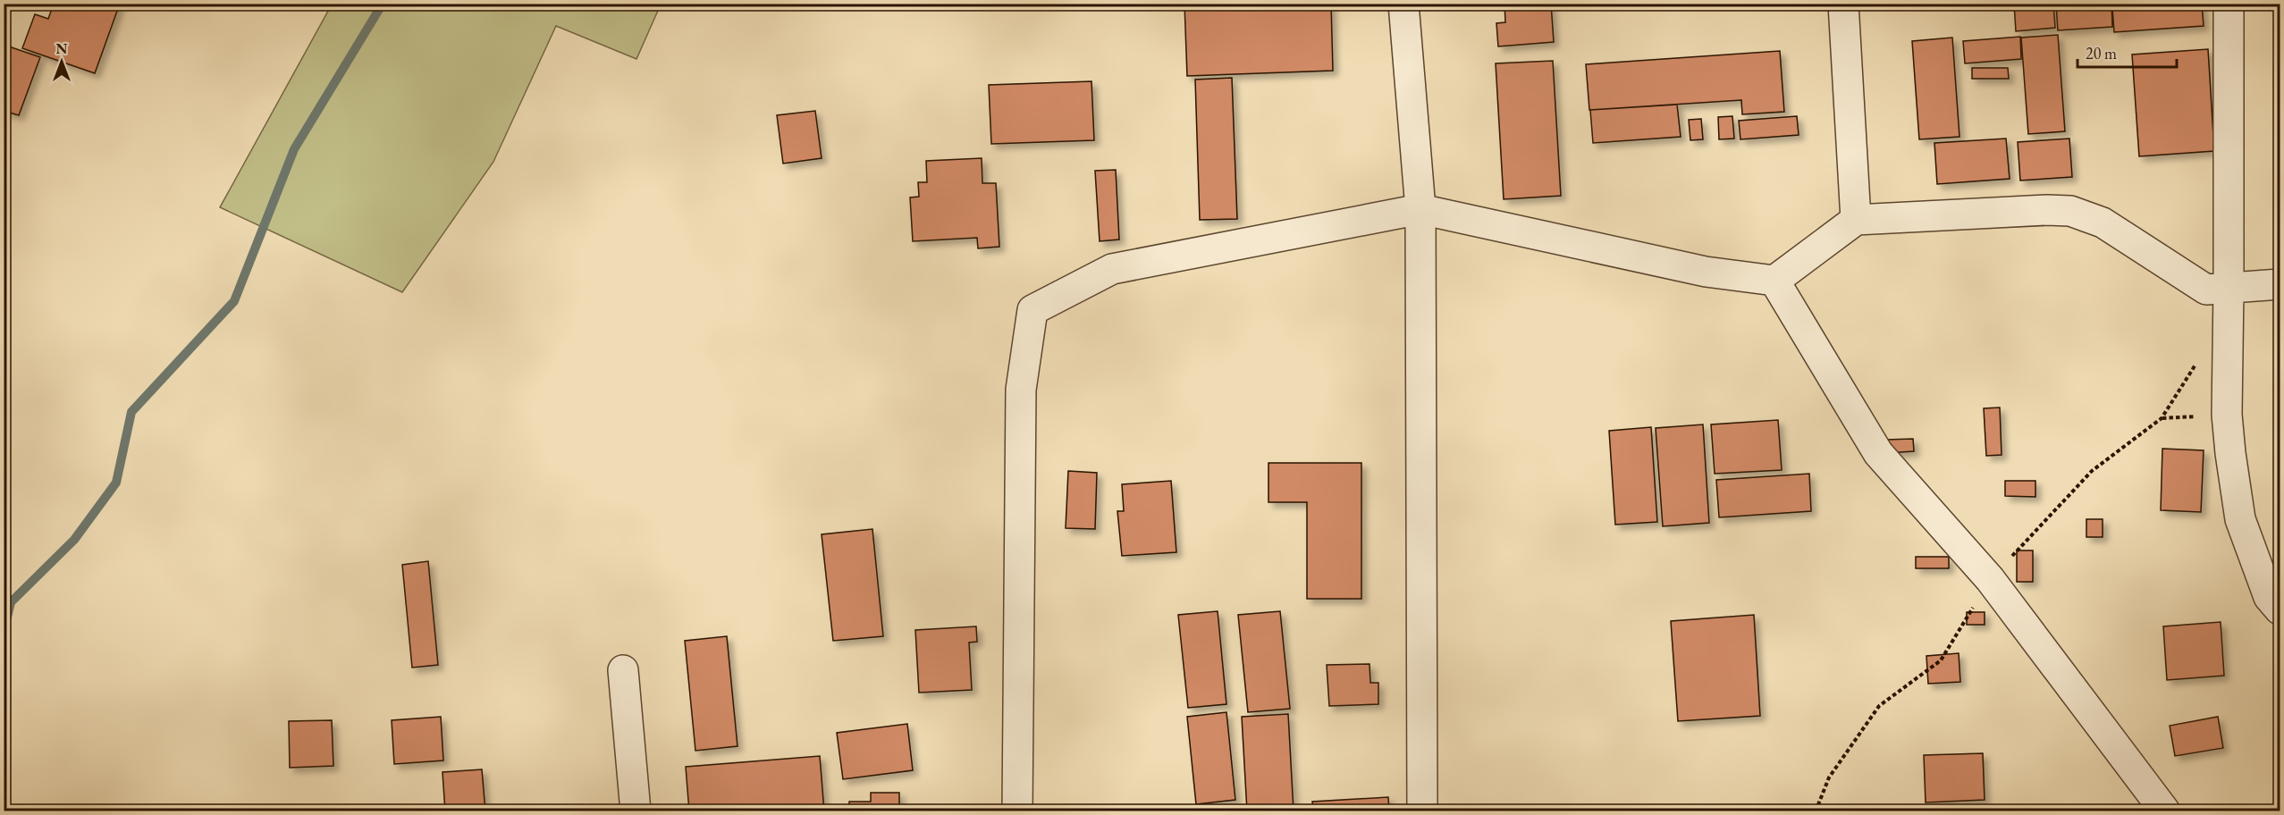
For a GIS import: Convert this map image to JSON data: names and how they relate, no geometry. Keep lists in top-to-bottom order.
{
  "scale_bar": "20 m",
  "north": "top"
}
